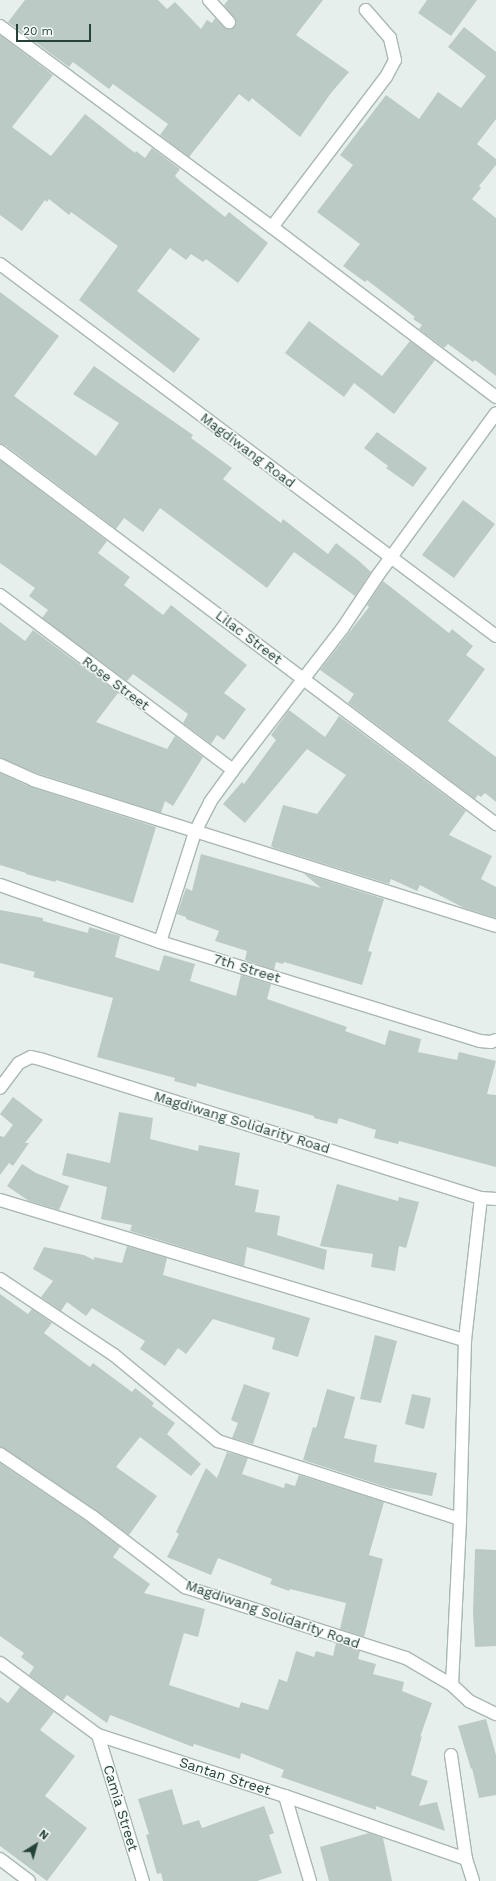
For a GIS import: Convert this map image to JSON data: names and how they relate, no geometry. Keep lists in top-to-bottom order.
{
  "streets": {
    "street": [
      "Magdiwang Road",
      "Lilac Street",
      "Rose Street",
      "7th Street",
      "Magdiwang Solidarity Road",
      "Santan Street",
      "Camia Street"
    ]
  },
  "crossings": [
    ["Santan Street", "Camia Street"]
  ],
  "scale_bar": "20 m",
  "north": "top right"
}
